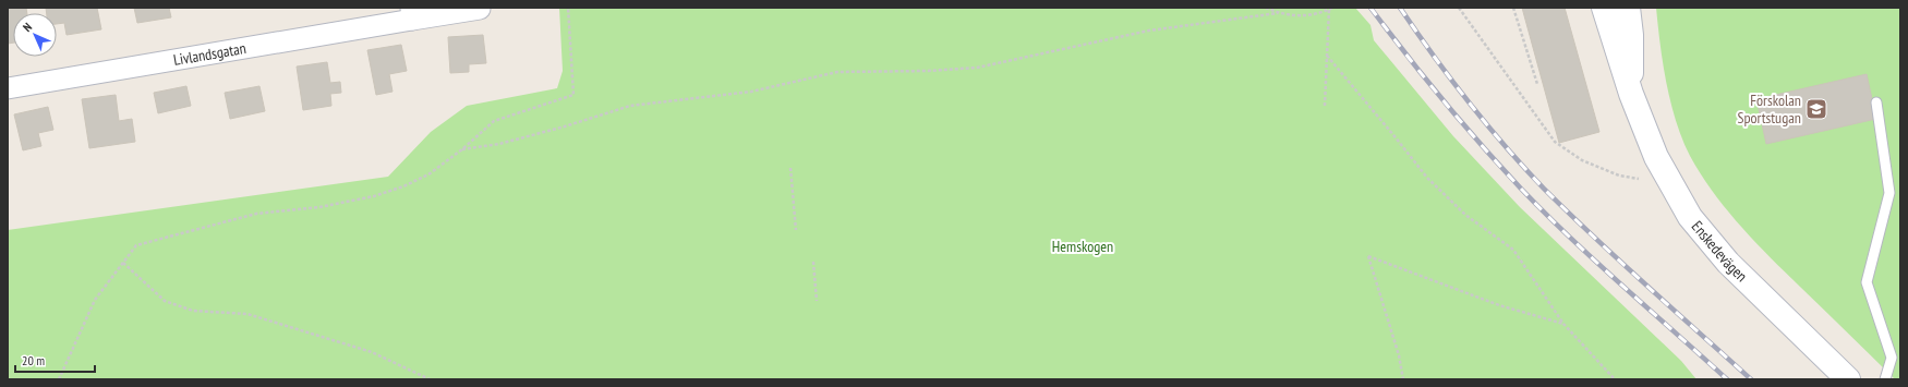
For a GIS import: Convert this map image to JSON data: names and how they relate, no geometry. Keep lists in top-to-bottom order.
{
  "streets": {
    "street": ["Livlandsgatan", "Enskedevägen"]
  },
  "parks": ["Hemskogen"],
  "places": {
    "school or university": ["Förskolan Sportstugan"]
  },
  "scale_bar": "20 m",
  "north": "top left"
}
